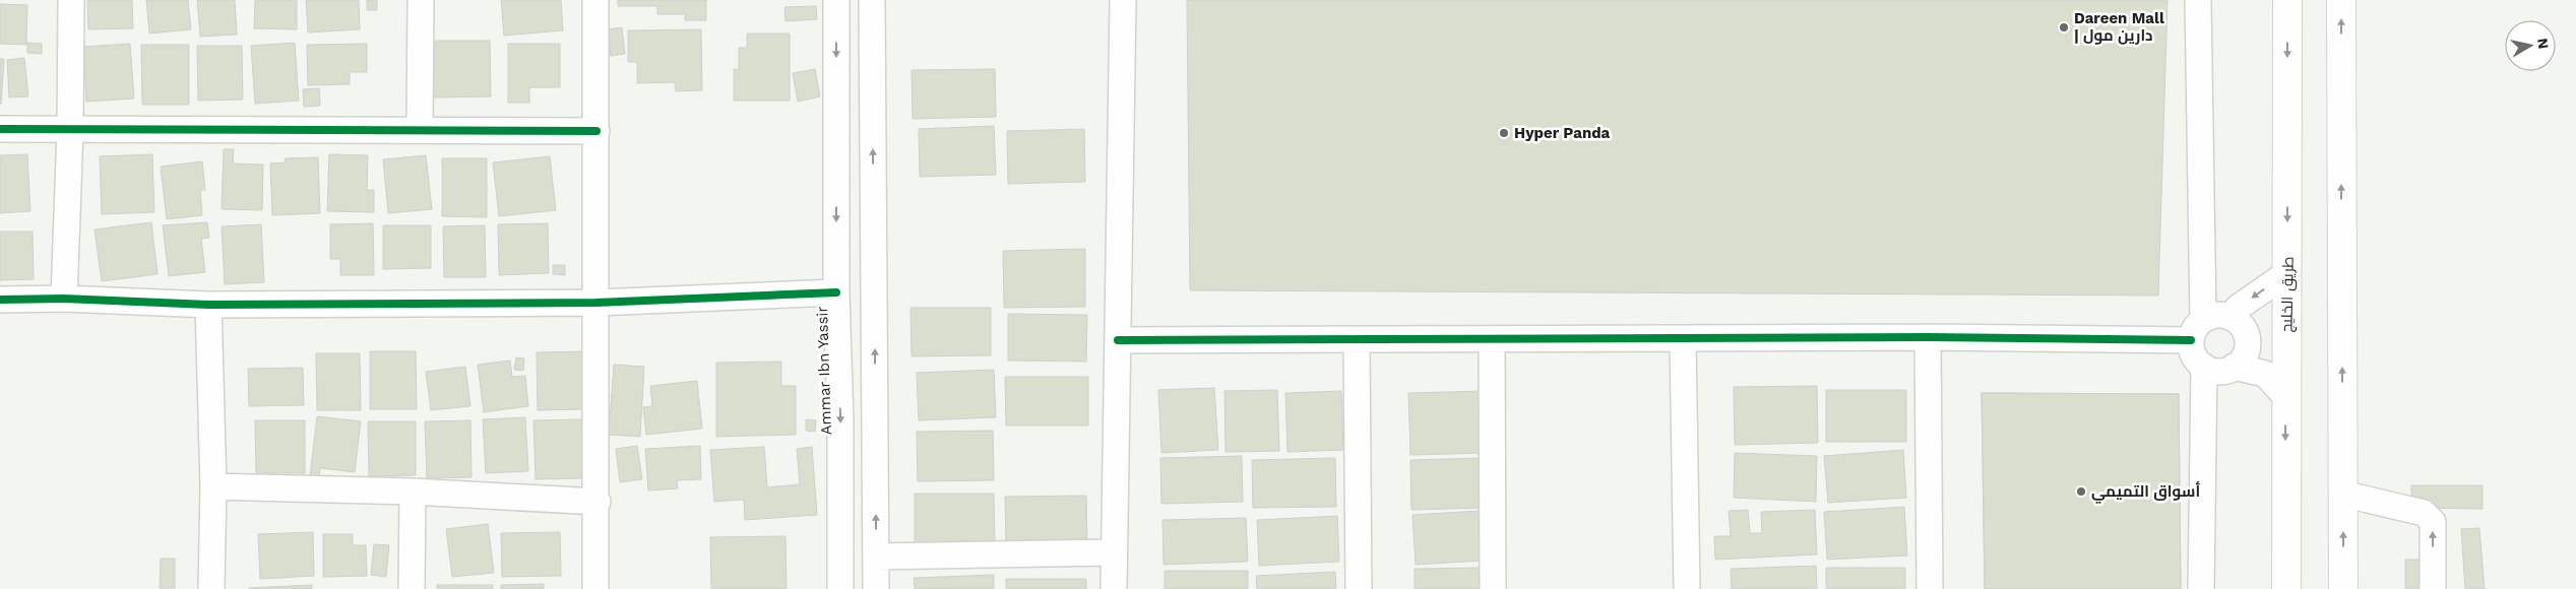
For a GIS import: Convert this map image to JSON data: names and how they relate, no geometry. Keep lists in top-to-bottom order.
{
  "streets": {
    "main road": ["طريق الخليج"],
    "street": ["Ammar Ibn Yassir"]
  },
  "places": ["Dareen Mall | دارين مول", "Hyper Panda", "أسواق التميمي"],
  "north": "right"
}
